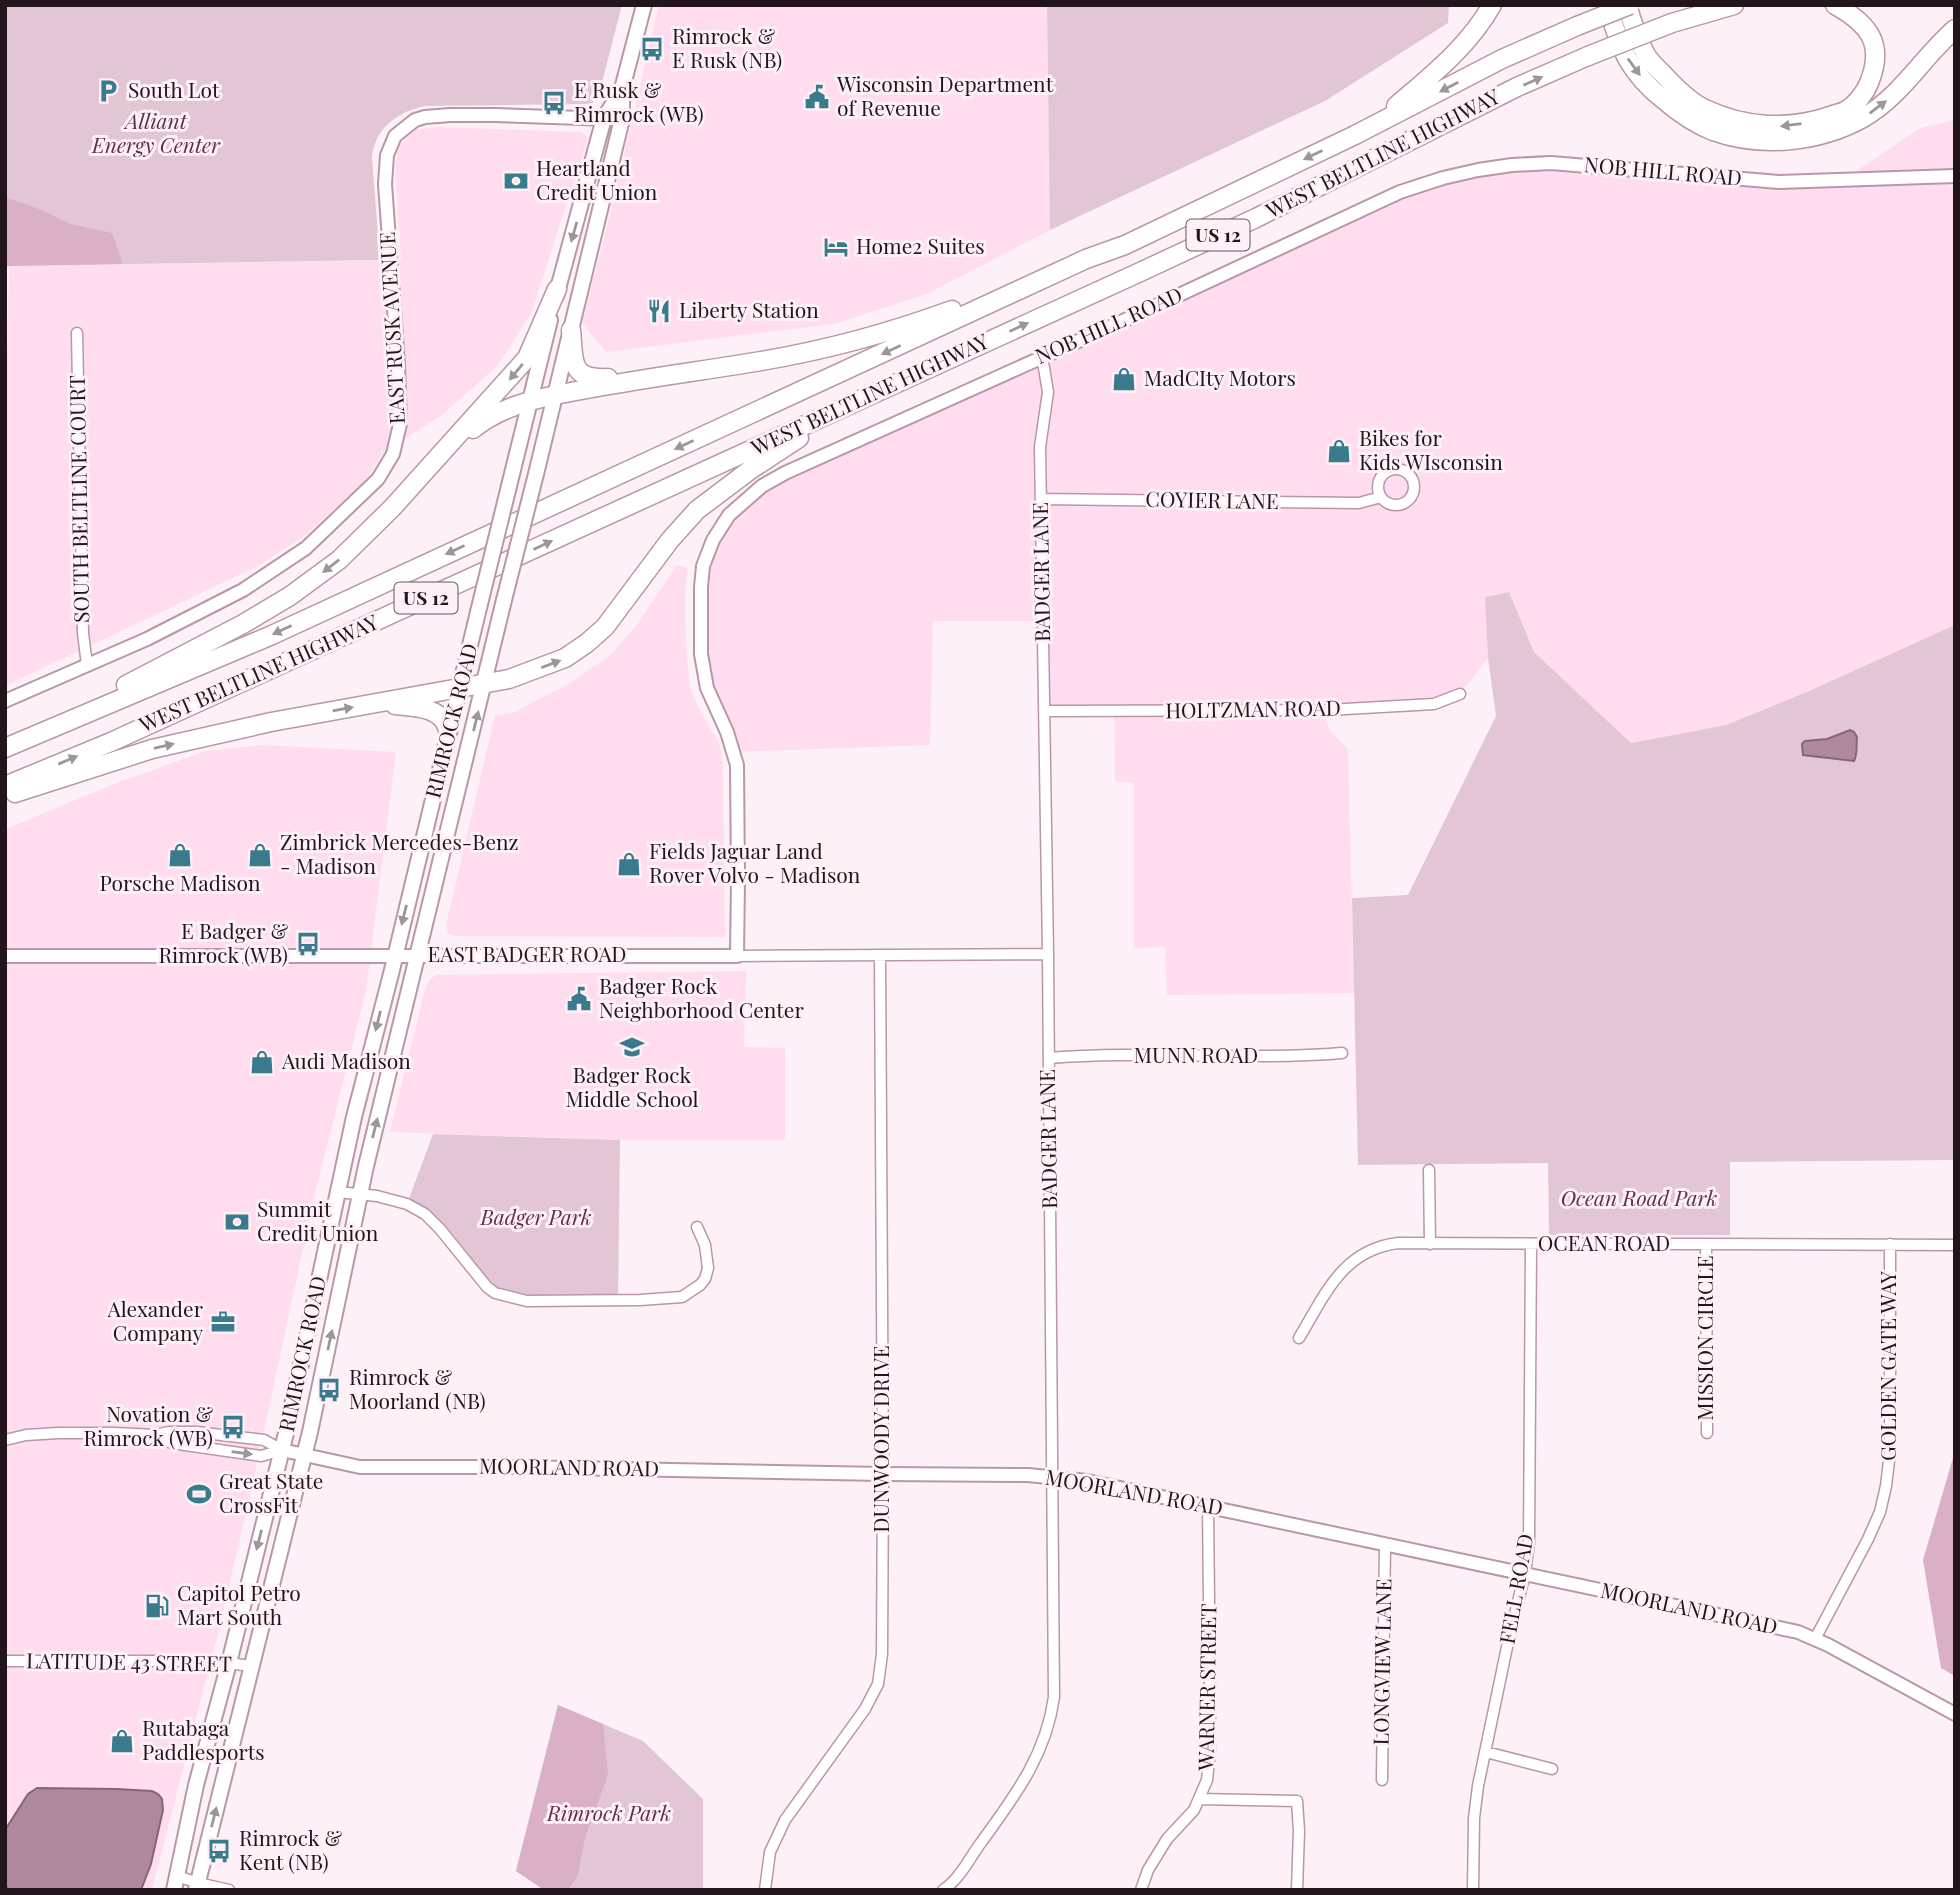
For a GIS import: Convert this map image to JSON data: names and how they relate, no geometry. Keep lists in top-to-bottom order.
{
  "streets": {
    "highway": ["WEST BELTLINE HIGHWAY", "US 12"],
    "main road": ["RIMROCK ROAD"],
    "street": [
      "NOB HILL ROAD",
      "EAST RUSK AVENUE",
      "SOUTH BELTLINE COURT",
      "COYIER LANE",
      "BADGER LANE",
      "HOLTZMAN ROAD",
      "EAST BADGER ROAD",
      "MUNN ROAD",
      "OCEAN ROAD",
      "MISSION CIRCLE",
      "GOLDEN GATE WAY",
      "DUNWOODY DRIVE",
      "MOORLAND ROAD",
      "FELL ROAD",
      "LONGVIEW LANE",
      "LATITUDE 43 STREET",
      "WARNER STREET"
    ]
  },
  "crossings": [
    ["NOB HILL ROAD", "BADGER LANE"],
    ["NOB HILL ROAD", "EAST BADGER ROAD"],
    ["EAST RUSK AVENUE", "SOUTH BELTLINE COURT"],
    ["EAST RUSK AVENUE", "RIMROCK ROAD"],
    ["COYIER LANE", "BADGER LANE"],
    ["BADGER LANE", "HOLTZMAN ROAD"],
    ["BADGER LANE", "EAST BADGER ROAD"],
    ["BADGER LANE", "MUNN ROAD"],
    ["BADGER LANE", "MOORLAND ROAD"],
    ["RIMROCK ROAD", "EAST BADGER ROAD"],
    ["RIMROCK ROAD", "MOORLAND ROAD"],
    ["RIMROCK ROAD", "LATITUDE 43 STREET"],
    ["EAST BADGER ROAD", "DUNWOODY DRIVE"],
    ["OCEAN ROAD", "MISSION CIRCLE"],
    ["OCEAN ROAD", "GOLDEN GATE WAY"],
    ["OCEAN ROAD", "FELL ROAD"],
    ["GOLDEN GATE WAY", "MOORLAND ROAD"],
    ["DUNWOODY DRIVE", "MOORLAND ROAD"],
    ["MOORLAND ROAD", "FELL ROAD"],
    ["MOORLAND ROAD", "LONGVIEW LANE"],
    ["MOORLAND ROAD", "WARNER STREET"]
  ],
  "parks": [
    "Alliant Energy Center",
    "Ocean Road Park",
    "Badger Park",
    "Rimrock Park"
  ],
  "places": {
    "bus stop": [
      "Rimrock & E Rusk (NB)",
      "E Rusk & Rimrock (WB)",
      "E Badger & Rimrock (WB)",
      "Rimrock & Moorland (NB)",
      "Novation & Rimrock (WB)",
      "Rimrock & Kent (NB)"
    ],
    "parking": ["South Lot"],
    "public building": ["Wisconsin Department of Revenue", "Badger Rock Neighborhood Center"],
    "bank": ["Heartland Credit Union", "Summit Credit Union"],
    "hotel": ["Home2 Suites"],
    "restaurant": ["Liberty Station"],
    "shop": [
      "MadCIty Motors",
      "Bikes for Kids WIsconsin",
      "Porsche Madison",
      "Zimbrick Mercedes-Benz - Madison",
      "Fields Jaguar Land Rover Volvo - Madison",
      "Audi Madison",
      "Rutabaga Paddlesports"
    ],
    "school or university": ["Badger Rock Middle School"],
    "office": ["Alexander Company"],
    "sports": ["Great State CrossFit"],
    "fuel station": ["Capitol Petro Mart South"]
  }
}
